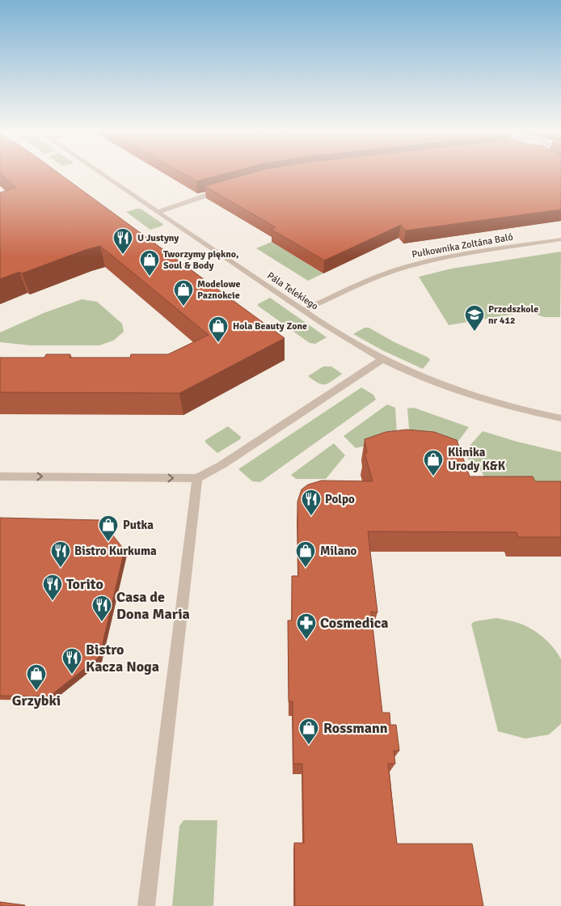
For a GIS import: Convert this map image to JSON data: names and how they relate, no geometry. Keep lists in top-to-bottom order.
{
  "streets": {
    "street": ["Pułkownika Zoltána Baló", "Pála Telekiego"]
  },
  "crossings": [
    ["Pułkownika Zoltána Baló", "Pála Telekiego"]
  ],
  "places": {
    "restaurant": [
      "U Justyny",
      "Polpo",
      "Bistro Kurkuma",
      "Torito",
      "Casa de Dona Maria",
      "Bistro Kacza Noga"
    ],
    "shop": [
      "Tworzymy piękno, Soul & Body",
      "Modelowe Paznokcie",
      "Hola Beauty Zone",
      "Klinika Urody K&K",
      "Putka",
      "Milano",
      "Grzybki",
      "Rossmann"
    ],
    "school or university": ["Przedszkole nr 412"],
    "pharmacy": ["Cosmedica"]
  }
}
